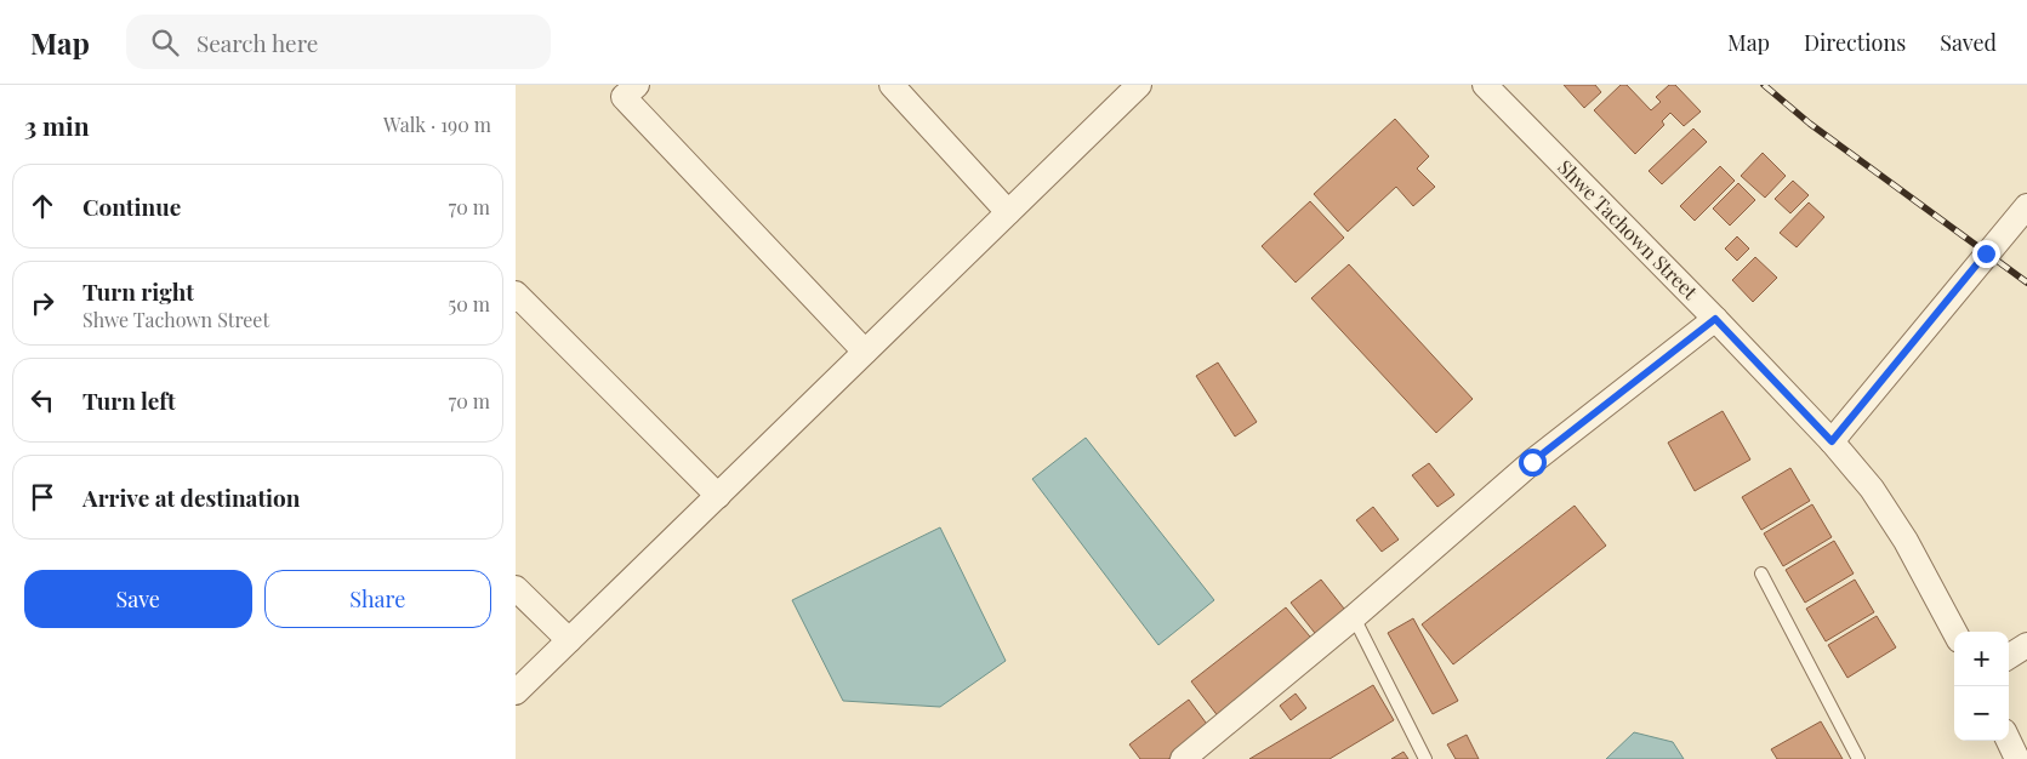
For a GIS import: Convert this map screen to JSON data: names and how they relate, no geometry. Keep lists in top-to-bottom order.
{
  "streets": {
    "street": ["Shwe Tachown Street"]
  },
  "page": {
    "header": "Map",
    "search": "Search here",
    "nav": ["Map", "Directions", "Saved"],
    "heading": ["3 min", "Walk · 190 m"],
    "list": [
      ["Continue", "70 m"],
      ["Turn right", "Shwe Tachown Street", "50 m"],
      ["Turn left", "70 m"],
      "Arrive at destination"
    ],
    "buttons": ["Save", "Share"],
    "map_buttons": ["+", "−"]
  }
}
